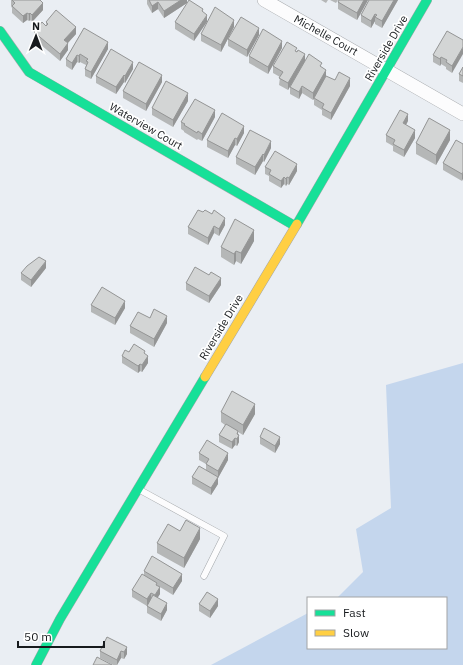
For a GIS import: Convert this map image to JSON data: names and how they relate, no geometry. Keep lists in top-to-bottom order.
{
  "streets": {
    "main road": ["Riverside Drive", "Waterview Court"],
    "street": ["Michelle Court"]
  },
  "crossings": [
    ["Michelle Court", "Riverside Drive"],
    ["Riverside Drive", "Waterview Court"]
  ],
  "legend": ["Fast", "Slow"],
  "scale_bar": "50 m",
  "north": "top"
}
